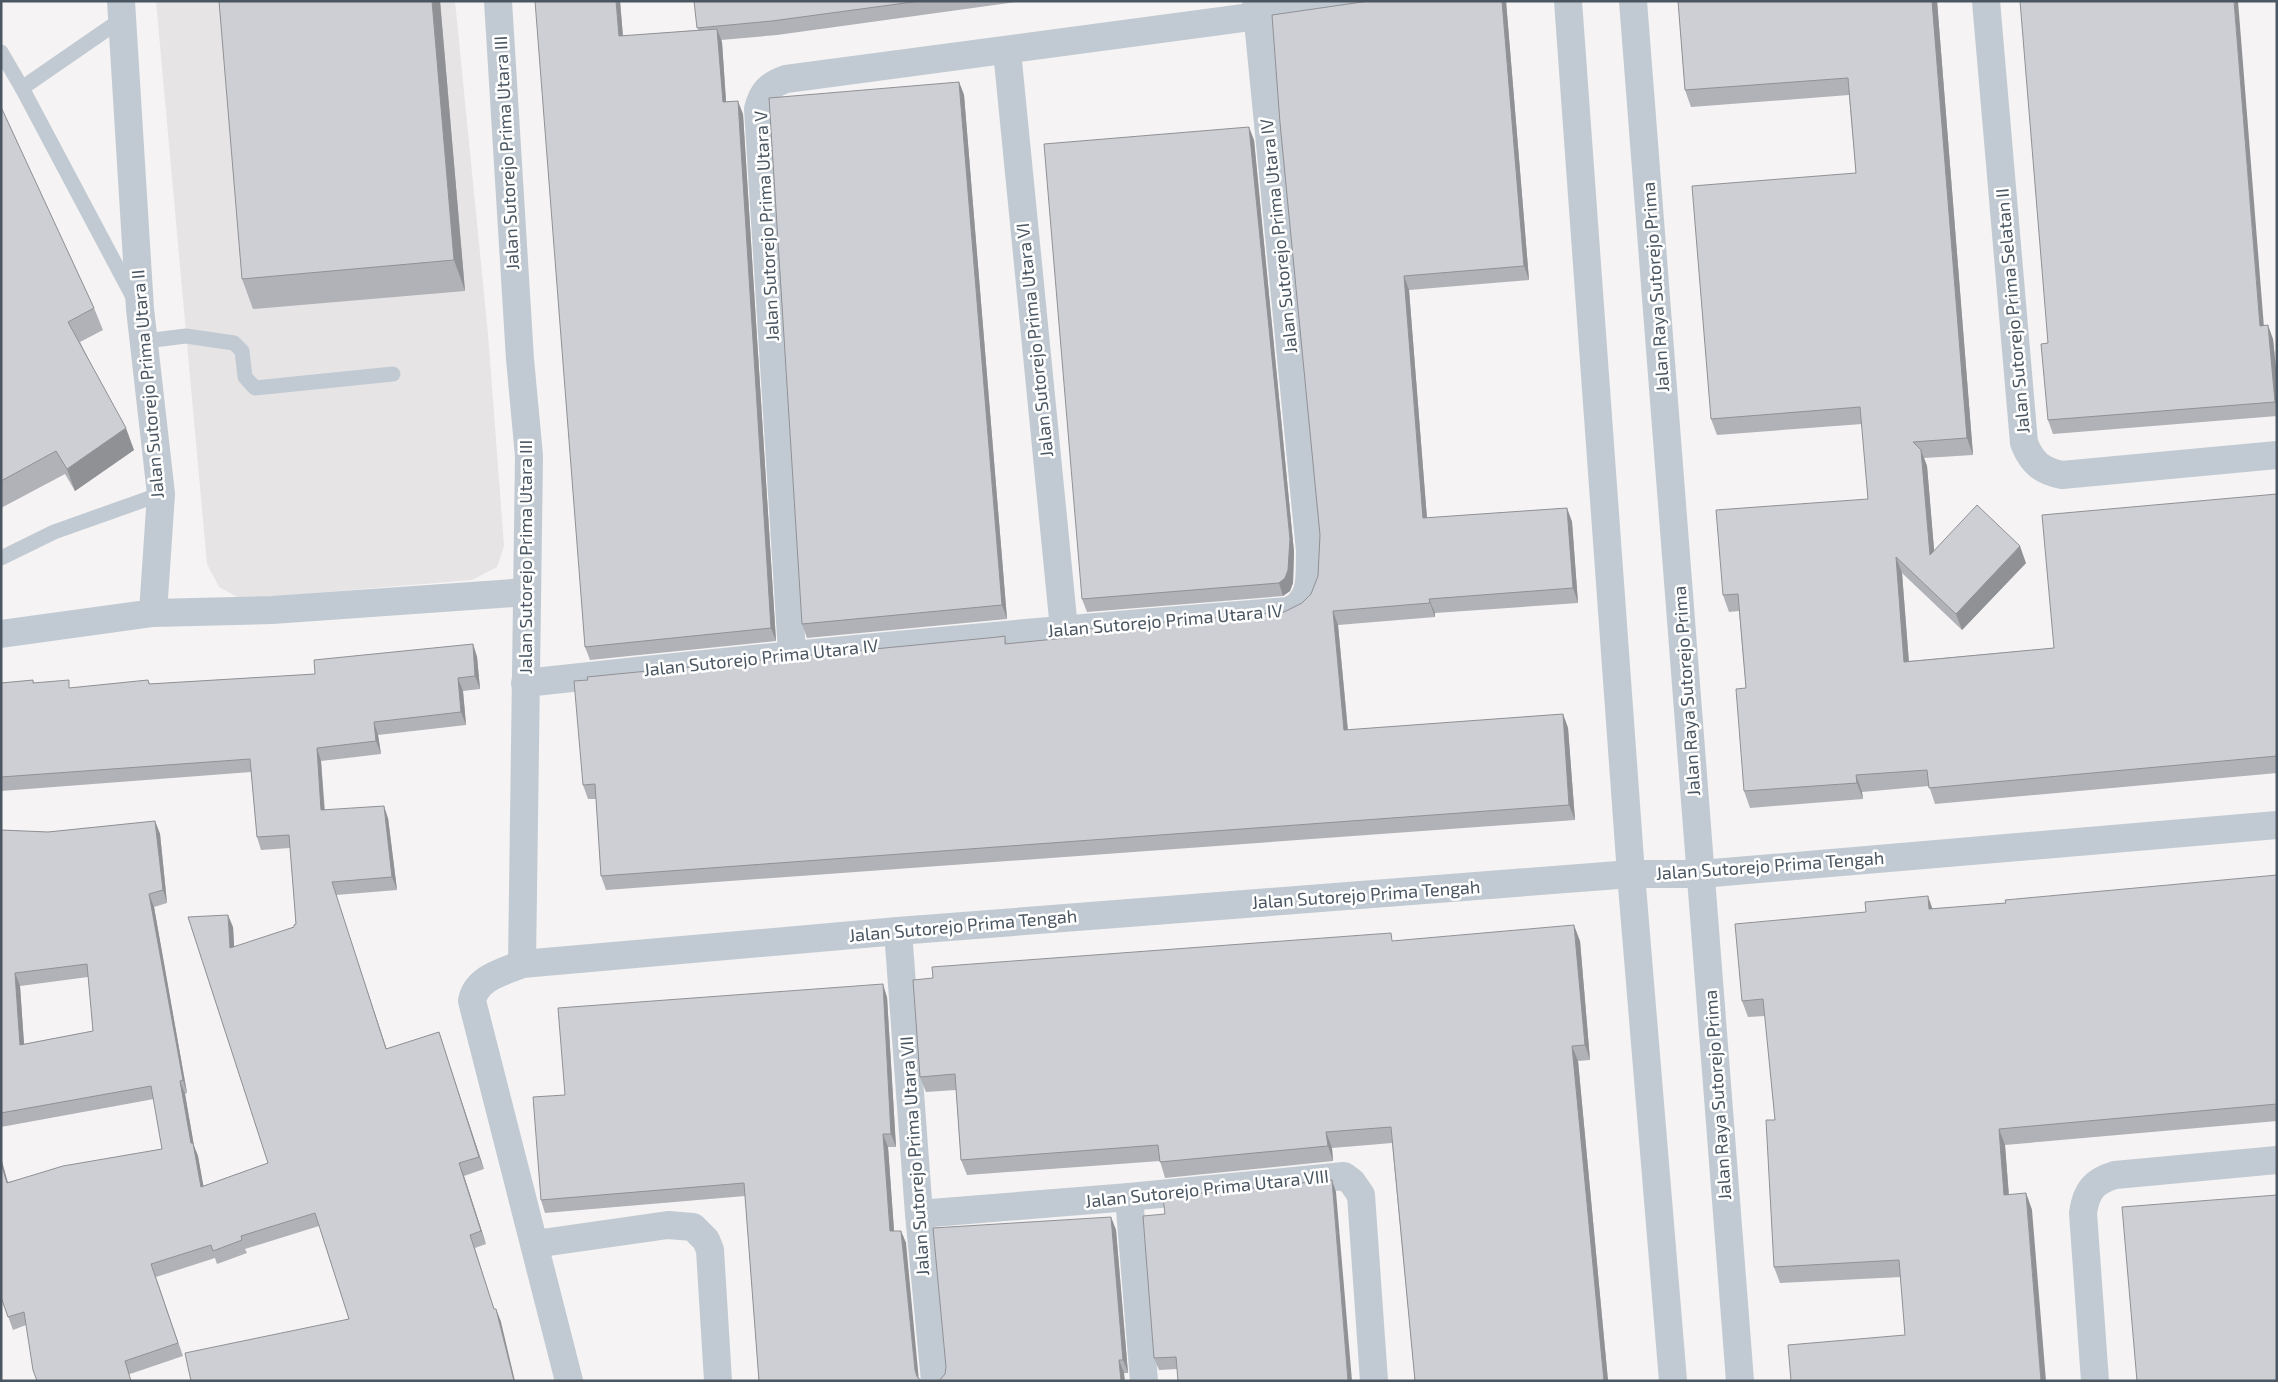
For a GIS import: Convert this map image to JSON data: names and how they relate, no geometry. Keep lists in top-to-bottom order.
{
  "streets": {
    "street": [
      "Jalan Sutorejo Prima Utara III",
      "Jalan Sutorejo Prima Utara V",
      "Jalan Sutorejo Prima Utara IV",
      "Jalan Raya Sutorejo Prima",
      "Jalan Sutorejo Prima Selatan II",
      "Jalan Sutorejo Prima Utara VI",
      "Jalan Sutorejo Prima Utara II",
      "Jalan Sutorejo Prima Tengah",
      "Jalan Sutorejo Prima Utara VII",
      "Jalan Sutorejo Prima Utara VIII"
    ]
  },
  "crossings": [
    ["Jalan Sutorejo Prima Utara III", "Jalan Sutorejo Prima Utara IV"],
    ["Jalan Sutorejo Prima Utara III", "Jalan Sutorejo Prima Tengah"],
    ["Jalan Sutorejo Prima Utara V", "Jalan Sutorejo Prima Utara IV"],
    ["Jalan Sutorejo Prima Utara V", "Jalan Sutorejo Prima Utara VI"],
    ["Jalan Sutorejo Prima Utara IV", "Jalan Sutorejo Prima Utara VI"],
    ["Jalan Raya Sutorejo Prima", "Jalan Sutorejo Prima Tengah"],
    ["Jalan Sutorejo Prima Tengah", "Jalan Sutorejo Prima Utara VII"],
    ["Jalan Sutorejo Prima Utara VII", "Jalan Sutorejo Prima Utara VIII"]
  ]
}
